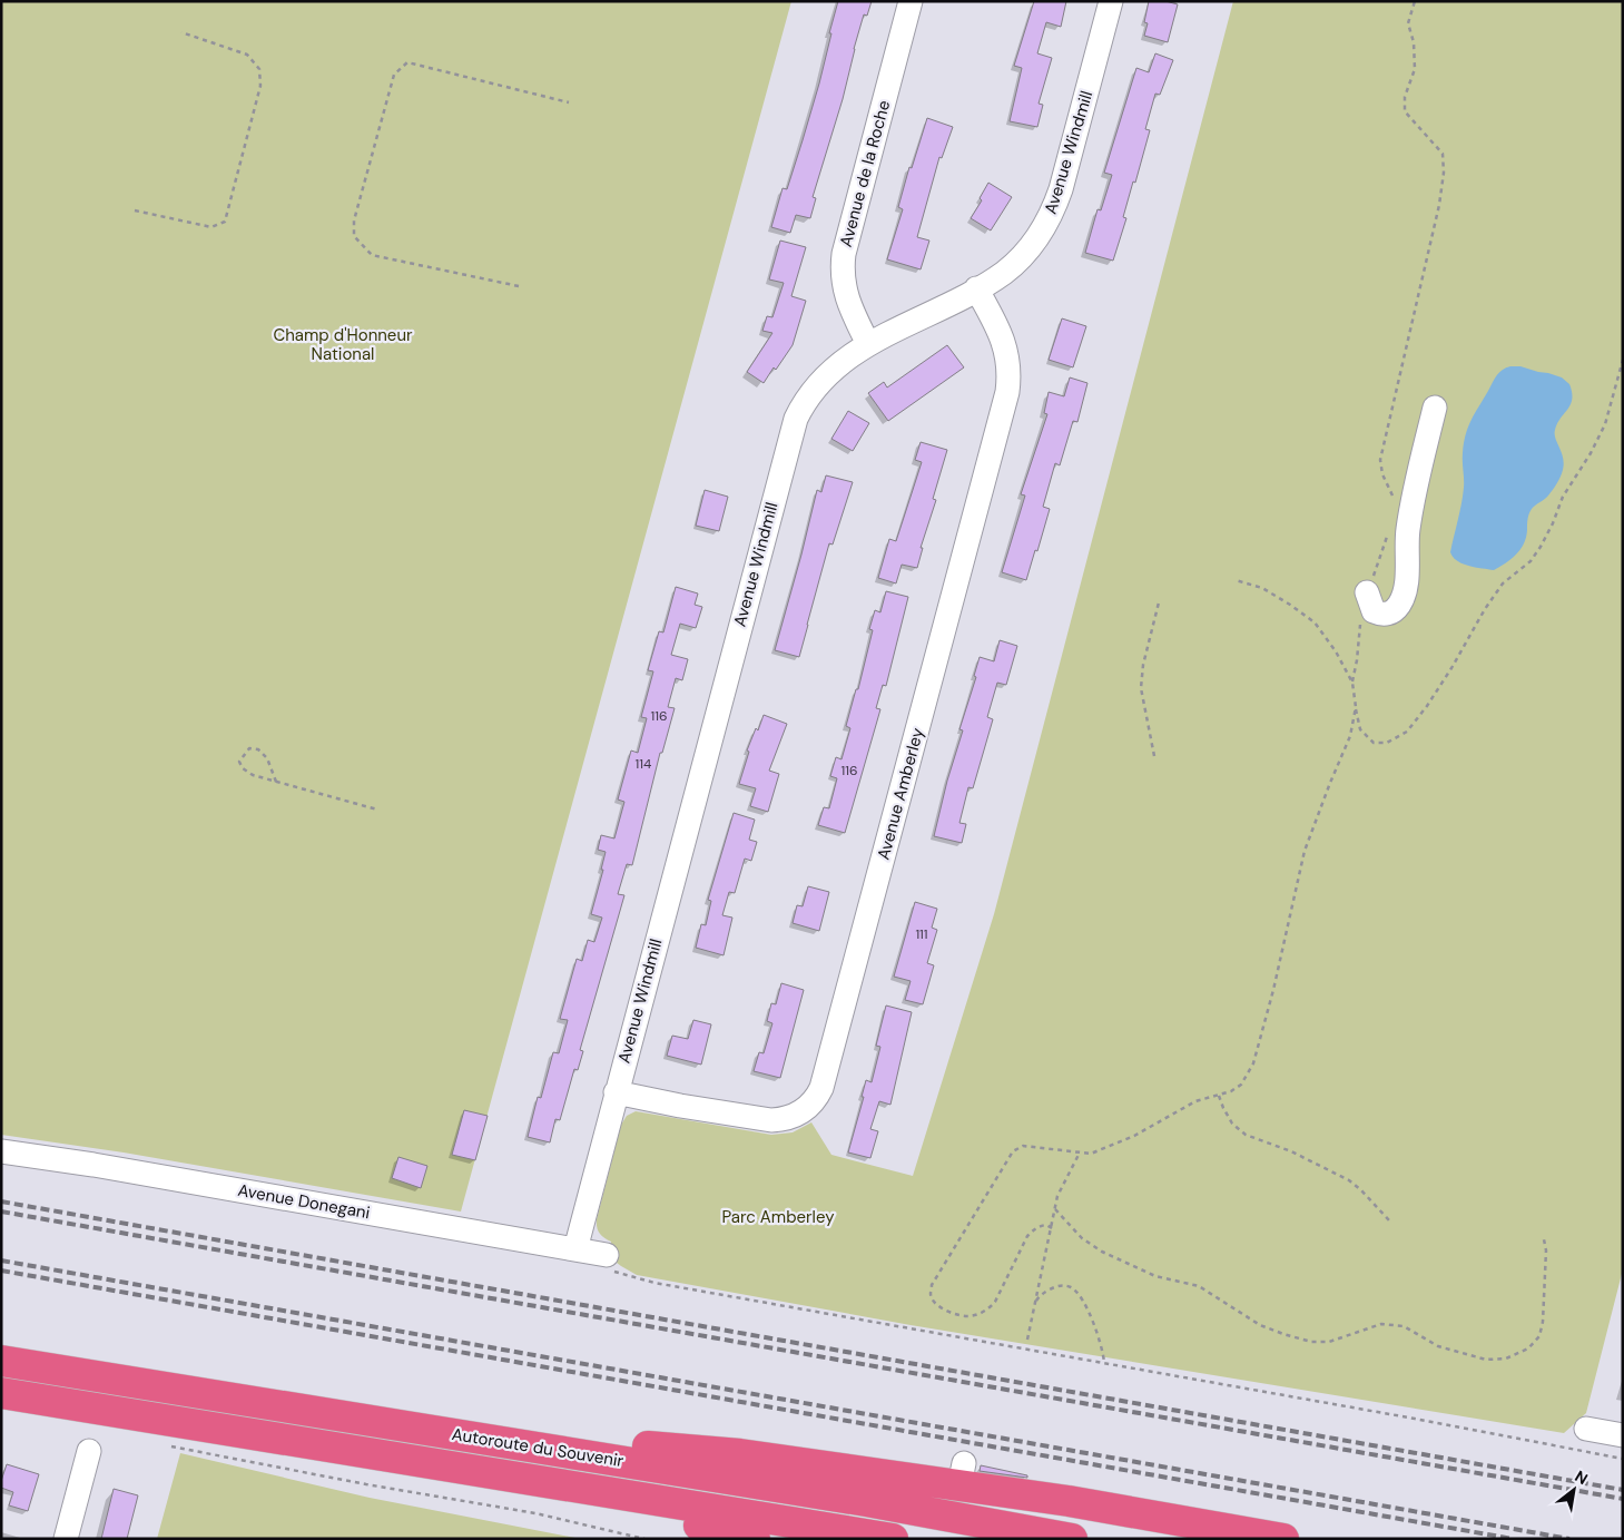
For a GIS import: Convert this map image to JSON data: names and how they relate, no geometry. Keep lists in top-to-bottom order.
{
  "streets": {
    "highway": ["Autoroute du Souvenir"],
    "street": [
      "Avenue Windmill",
      "Avenue de la Roche",
      "Avenue Amberley",
      "Avenue Donegani"
    ]
  },
  "crossings": [
    ["Avenue Windmill", "Avenue de la Roche"],
    ["Avenue Windmill", "Avenue Amberley"],
    ["Avenue Windmill", "Avenue Donegani"]
  ],
  "parks": ["Champ d'Honneur National", "Parc Amberley"],
  "house_numbers": [
    "116",
    "114",
    "116",
    "111"
  ],
  "north": "top right"
}
